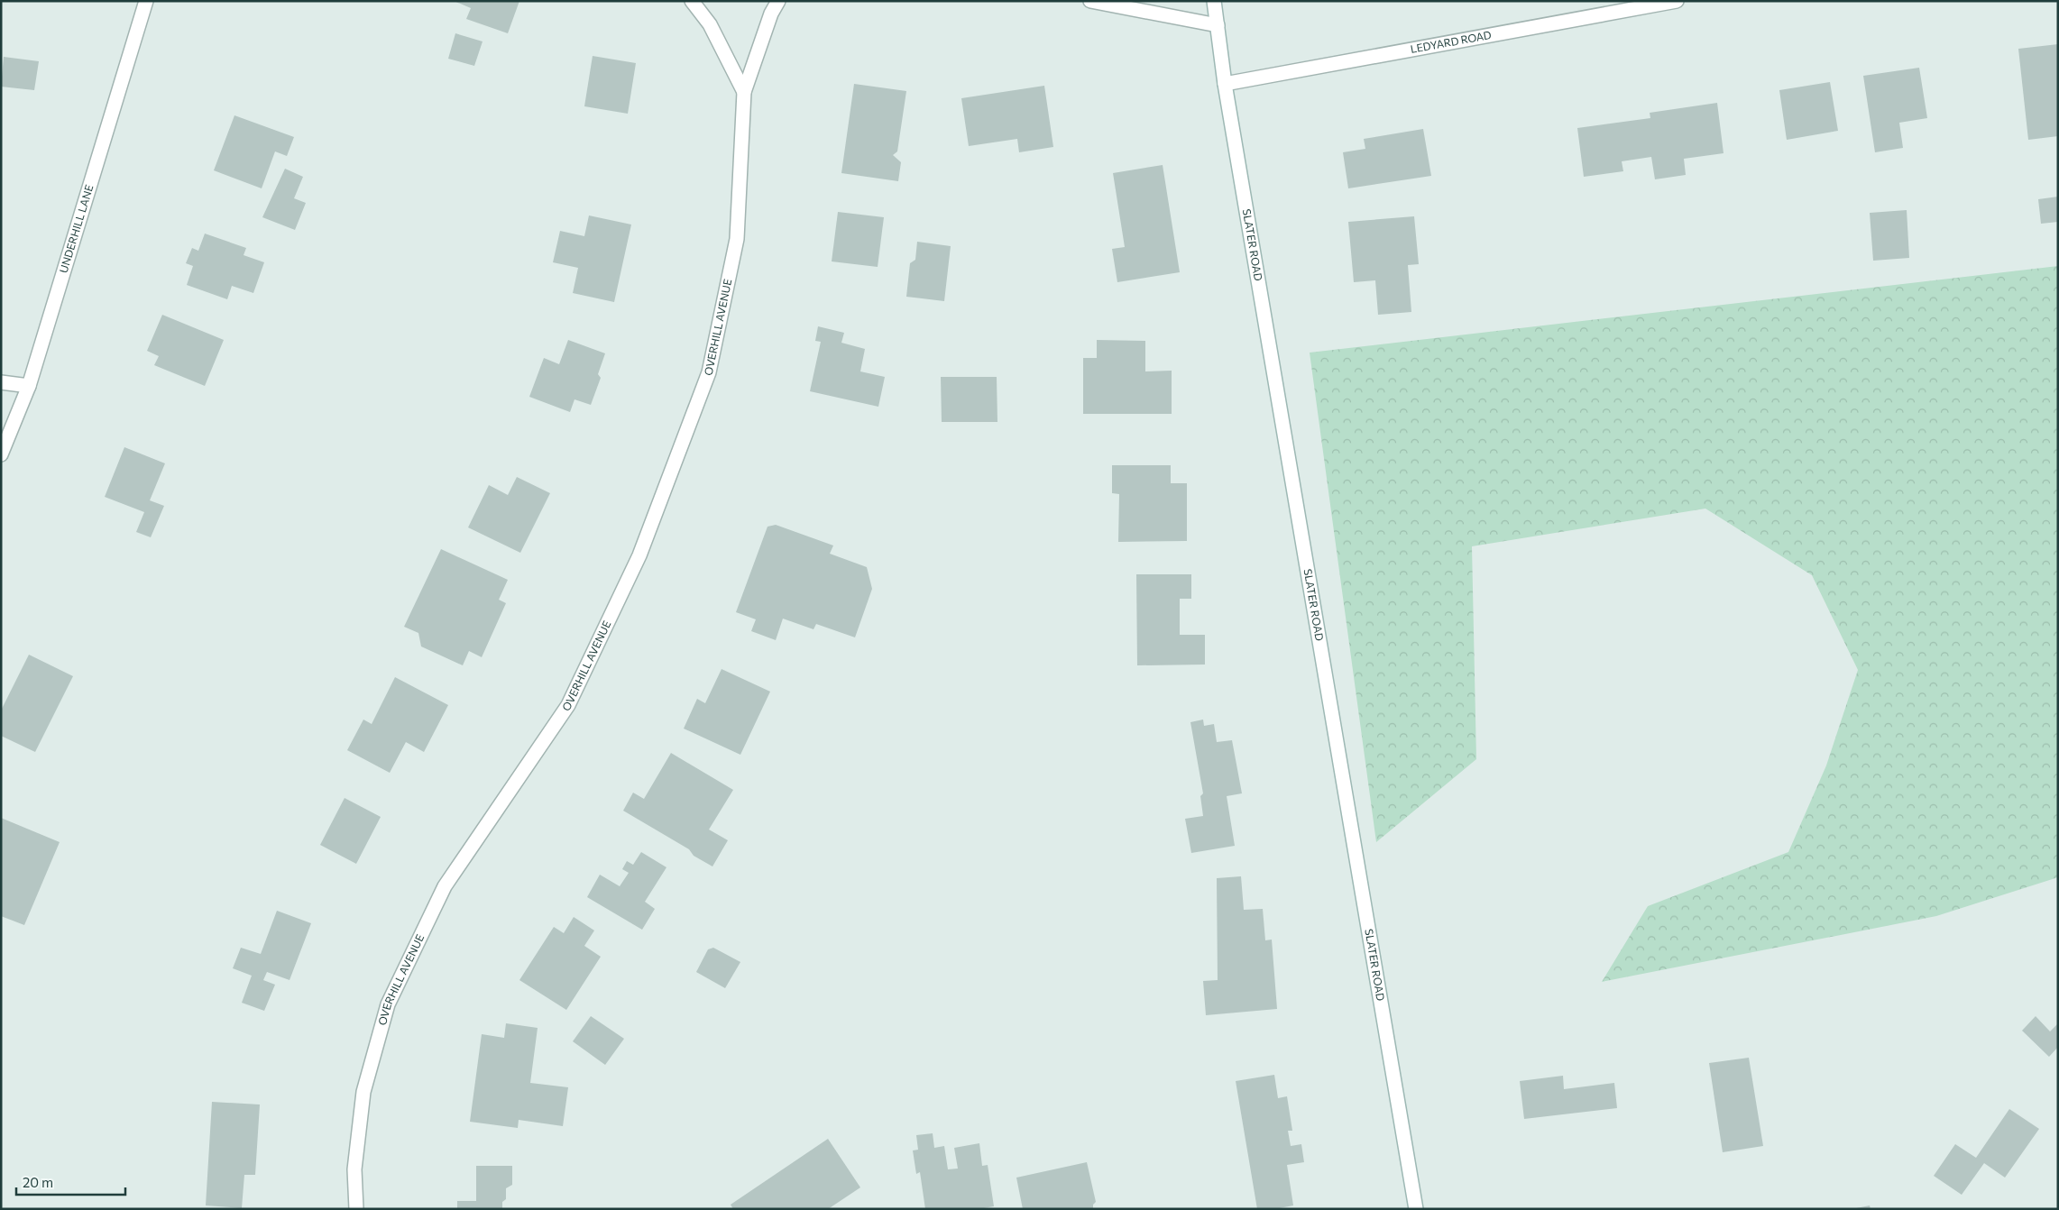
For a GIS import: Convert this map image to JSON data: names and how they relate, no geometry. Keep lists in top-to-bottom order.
{
  "streets": {
    "street": [
      "LEDYARD ROAD",
      "UNDERHILL LANE",
      "SLATER ROAD",
      "OVERHILL AVENUE"
    ]
  },
  "crossings": [
    ["LEDYARD ROAD", "SLATER ROAD"]
  ],
  "scale_bar": "20 m"
}
